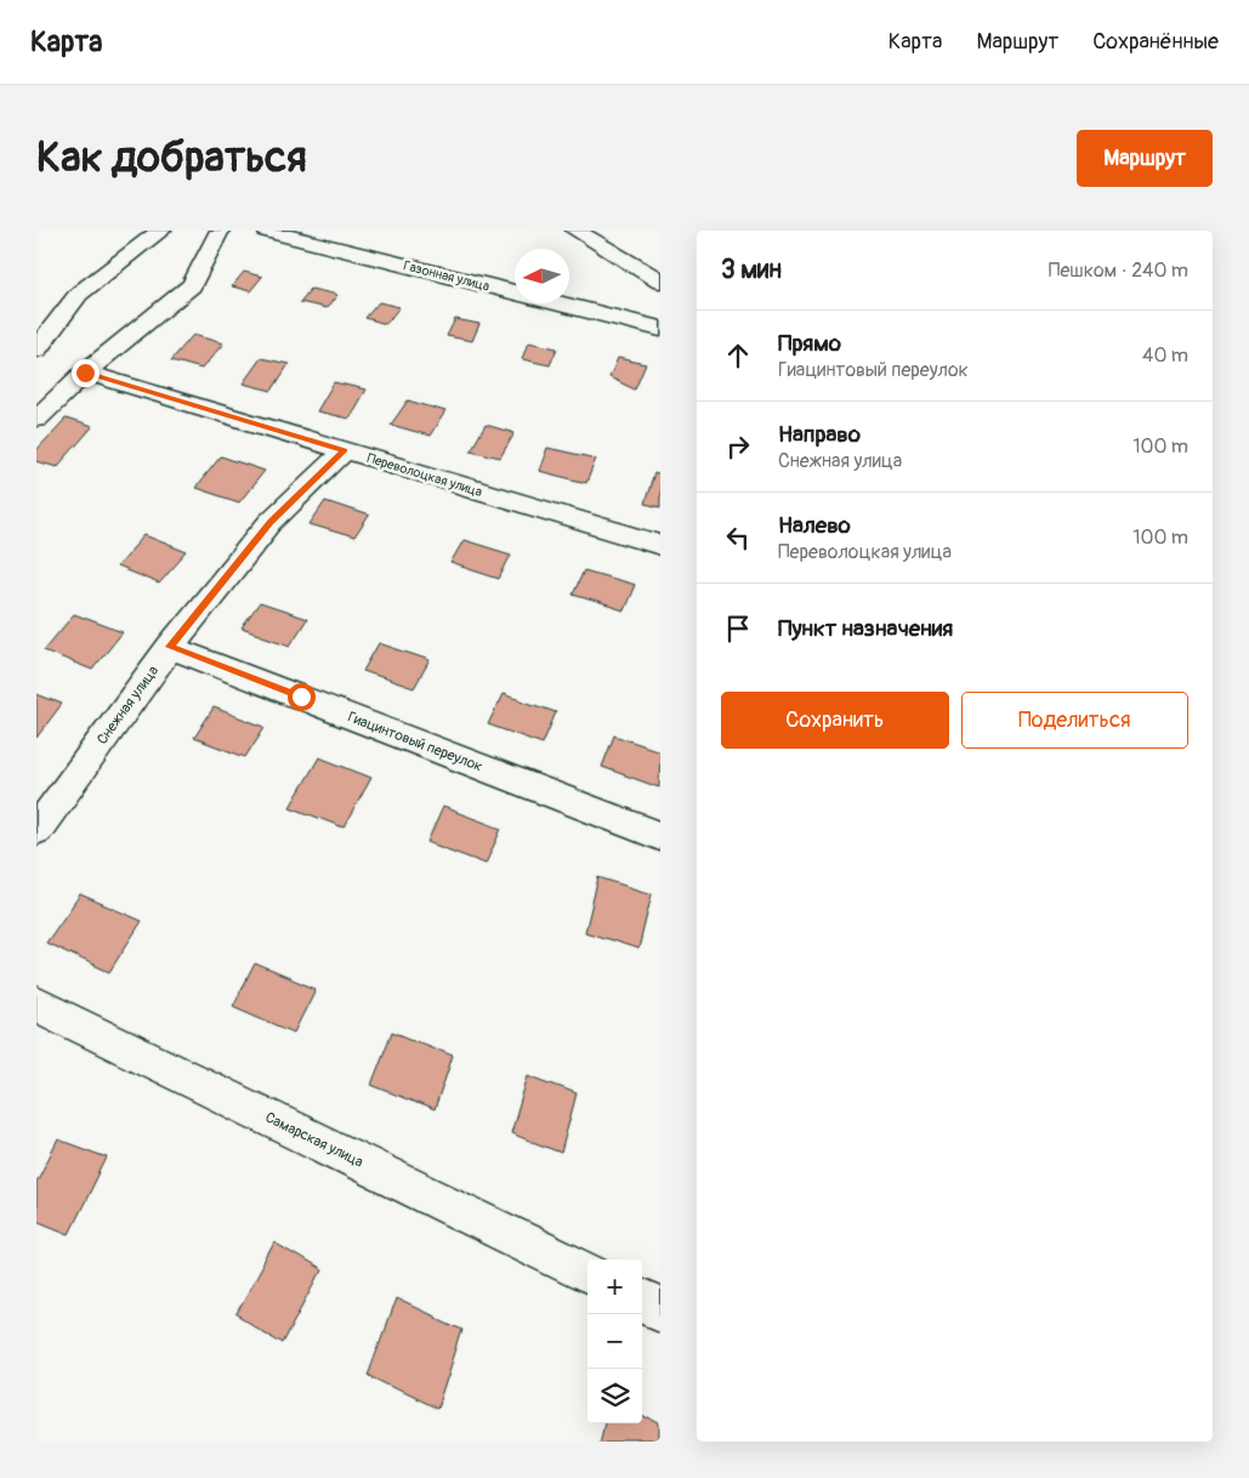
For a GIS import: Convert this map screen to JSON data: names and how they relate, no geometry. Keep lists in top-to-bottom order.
{
  "streets": {
    "street": [
      "Газонная улица",
      "Переволоцкая улица",
      "Снежная улица",
      "Гиацинтовый переулок",
      "Самарская улица"
    ]
  },
  "crossings": [
    ["Переволоцкая улица", "Снежная улица"],
    ["Снежная улица", "Гиацинтовый переулок"]
  ],
  "north": "left",
  "page": {
    "header": "Карта",
    "nav": ["Карта", "Маршрут", "Сохранённые"],
    "buttons": [
      "Маршрут",
      ["Сохранить", "Поделиться"]
    ],
    "title": "Как добраться",
    "heading": ["3 мин", "Пешком · 240 m"],
    "list": [
      ["Прямо", "Гиацинтовый переулок", "40 m"],
      ["Направо", "Снежная улица", "100 m"],
      ["Налево", "Переволоцкая улица", "100 m"],
      "Пункт назначения"
    ],
    "map_buttons": ["+", "−"]
  }
}
